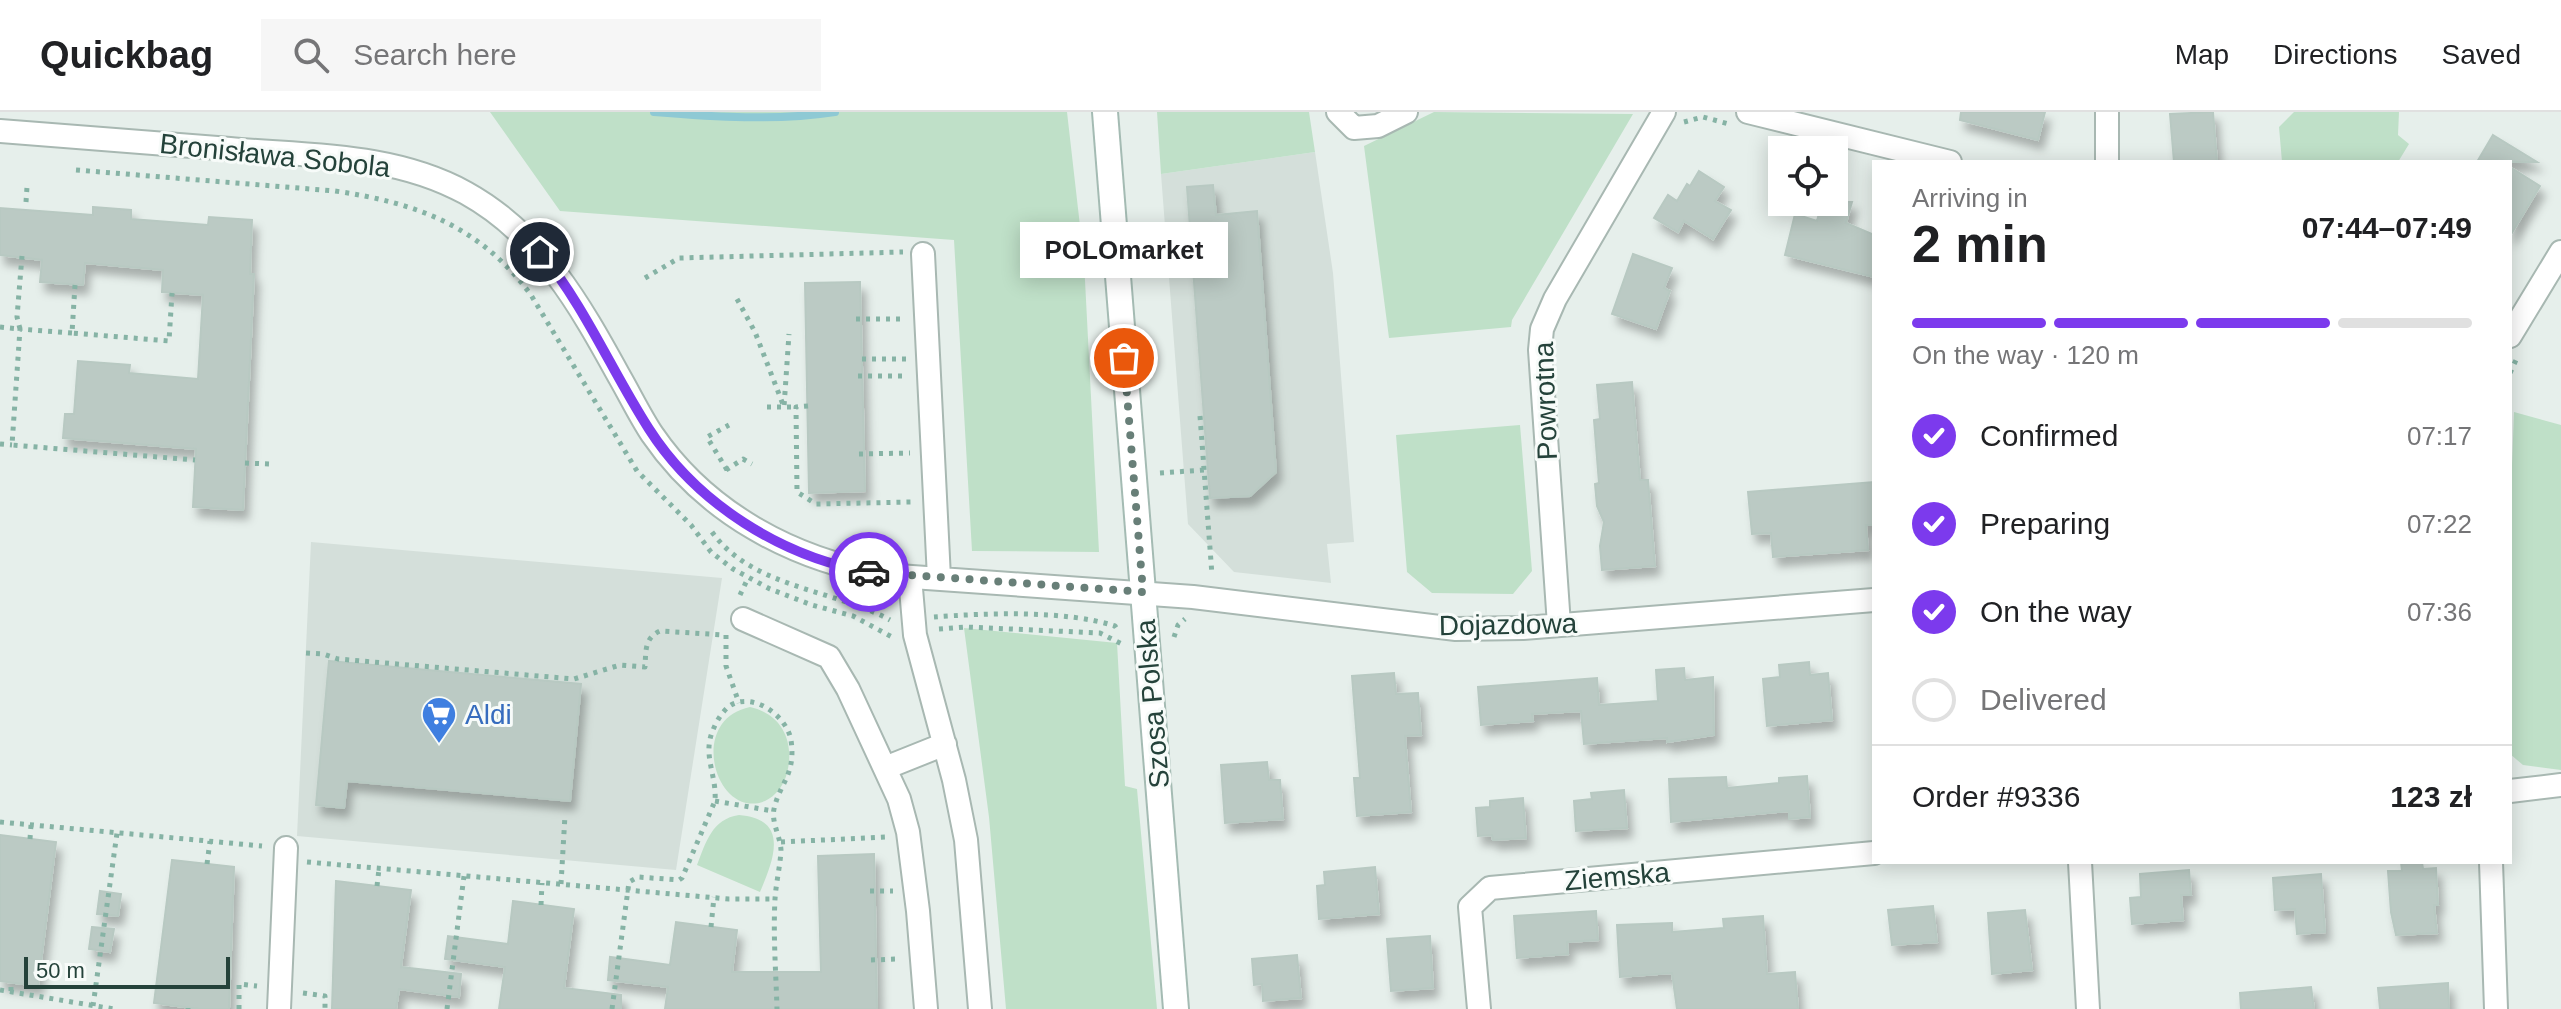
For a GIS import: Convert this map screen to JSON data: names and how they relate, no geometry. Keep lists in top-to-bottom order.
{
  "streets": {
    "street": [
      "Bronisława Sobola",
      "Powrotna",
      "Dojazdowa",
      "Szosa Polska",
      "Ziemska"
    ]
  },
  "crossings": [
    ["Bronisława Sobola", "Dojazdowa"],
    ["Bronisława Sobola", "Szosa Polska"],
    ["Powrotna", "Dojazdowa"],
    ["Dojazdowa", "Szosa Polska"]
  ],
  "places": {
    "other": ["POLOmarket"],
    "supermarket": ["Aldi"]
  },
  "scale_bar": "50 m",
  "page": {
    "header": "Quickbag",
    "search": "Search here",
    "nav": ["Map", "Directions", "Saved"],
    "heading": ["2 min", "Arriving in", "07:44–07:49"],
    "panel": ["Order #9336", "123 zł"],
    "bubble": "POLOmarket",
    "bar": "On the way · 120 m",
    "list": [
      ["Confirmed", "07:17"],
      ["Preparing", "07:22"],
      ["On the way", "07:36"],
      "Delivered"
    ],
    "scale": "50 m"
  }
}
